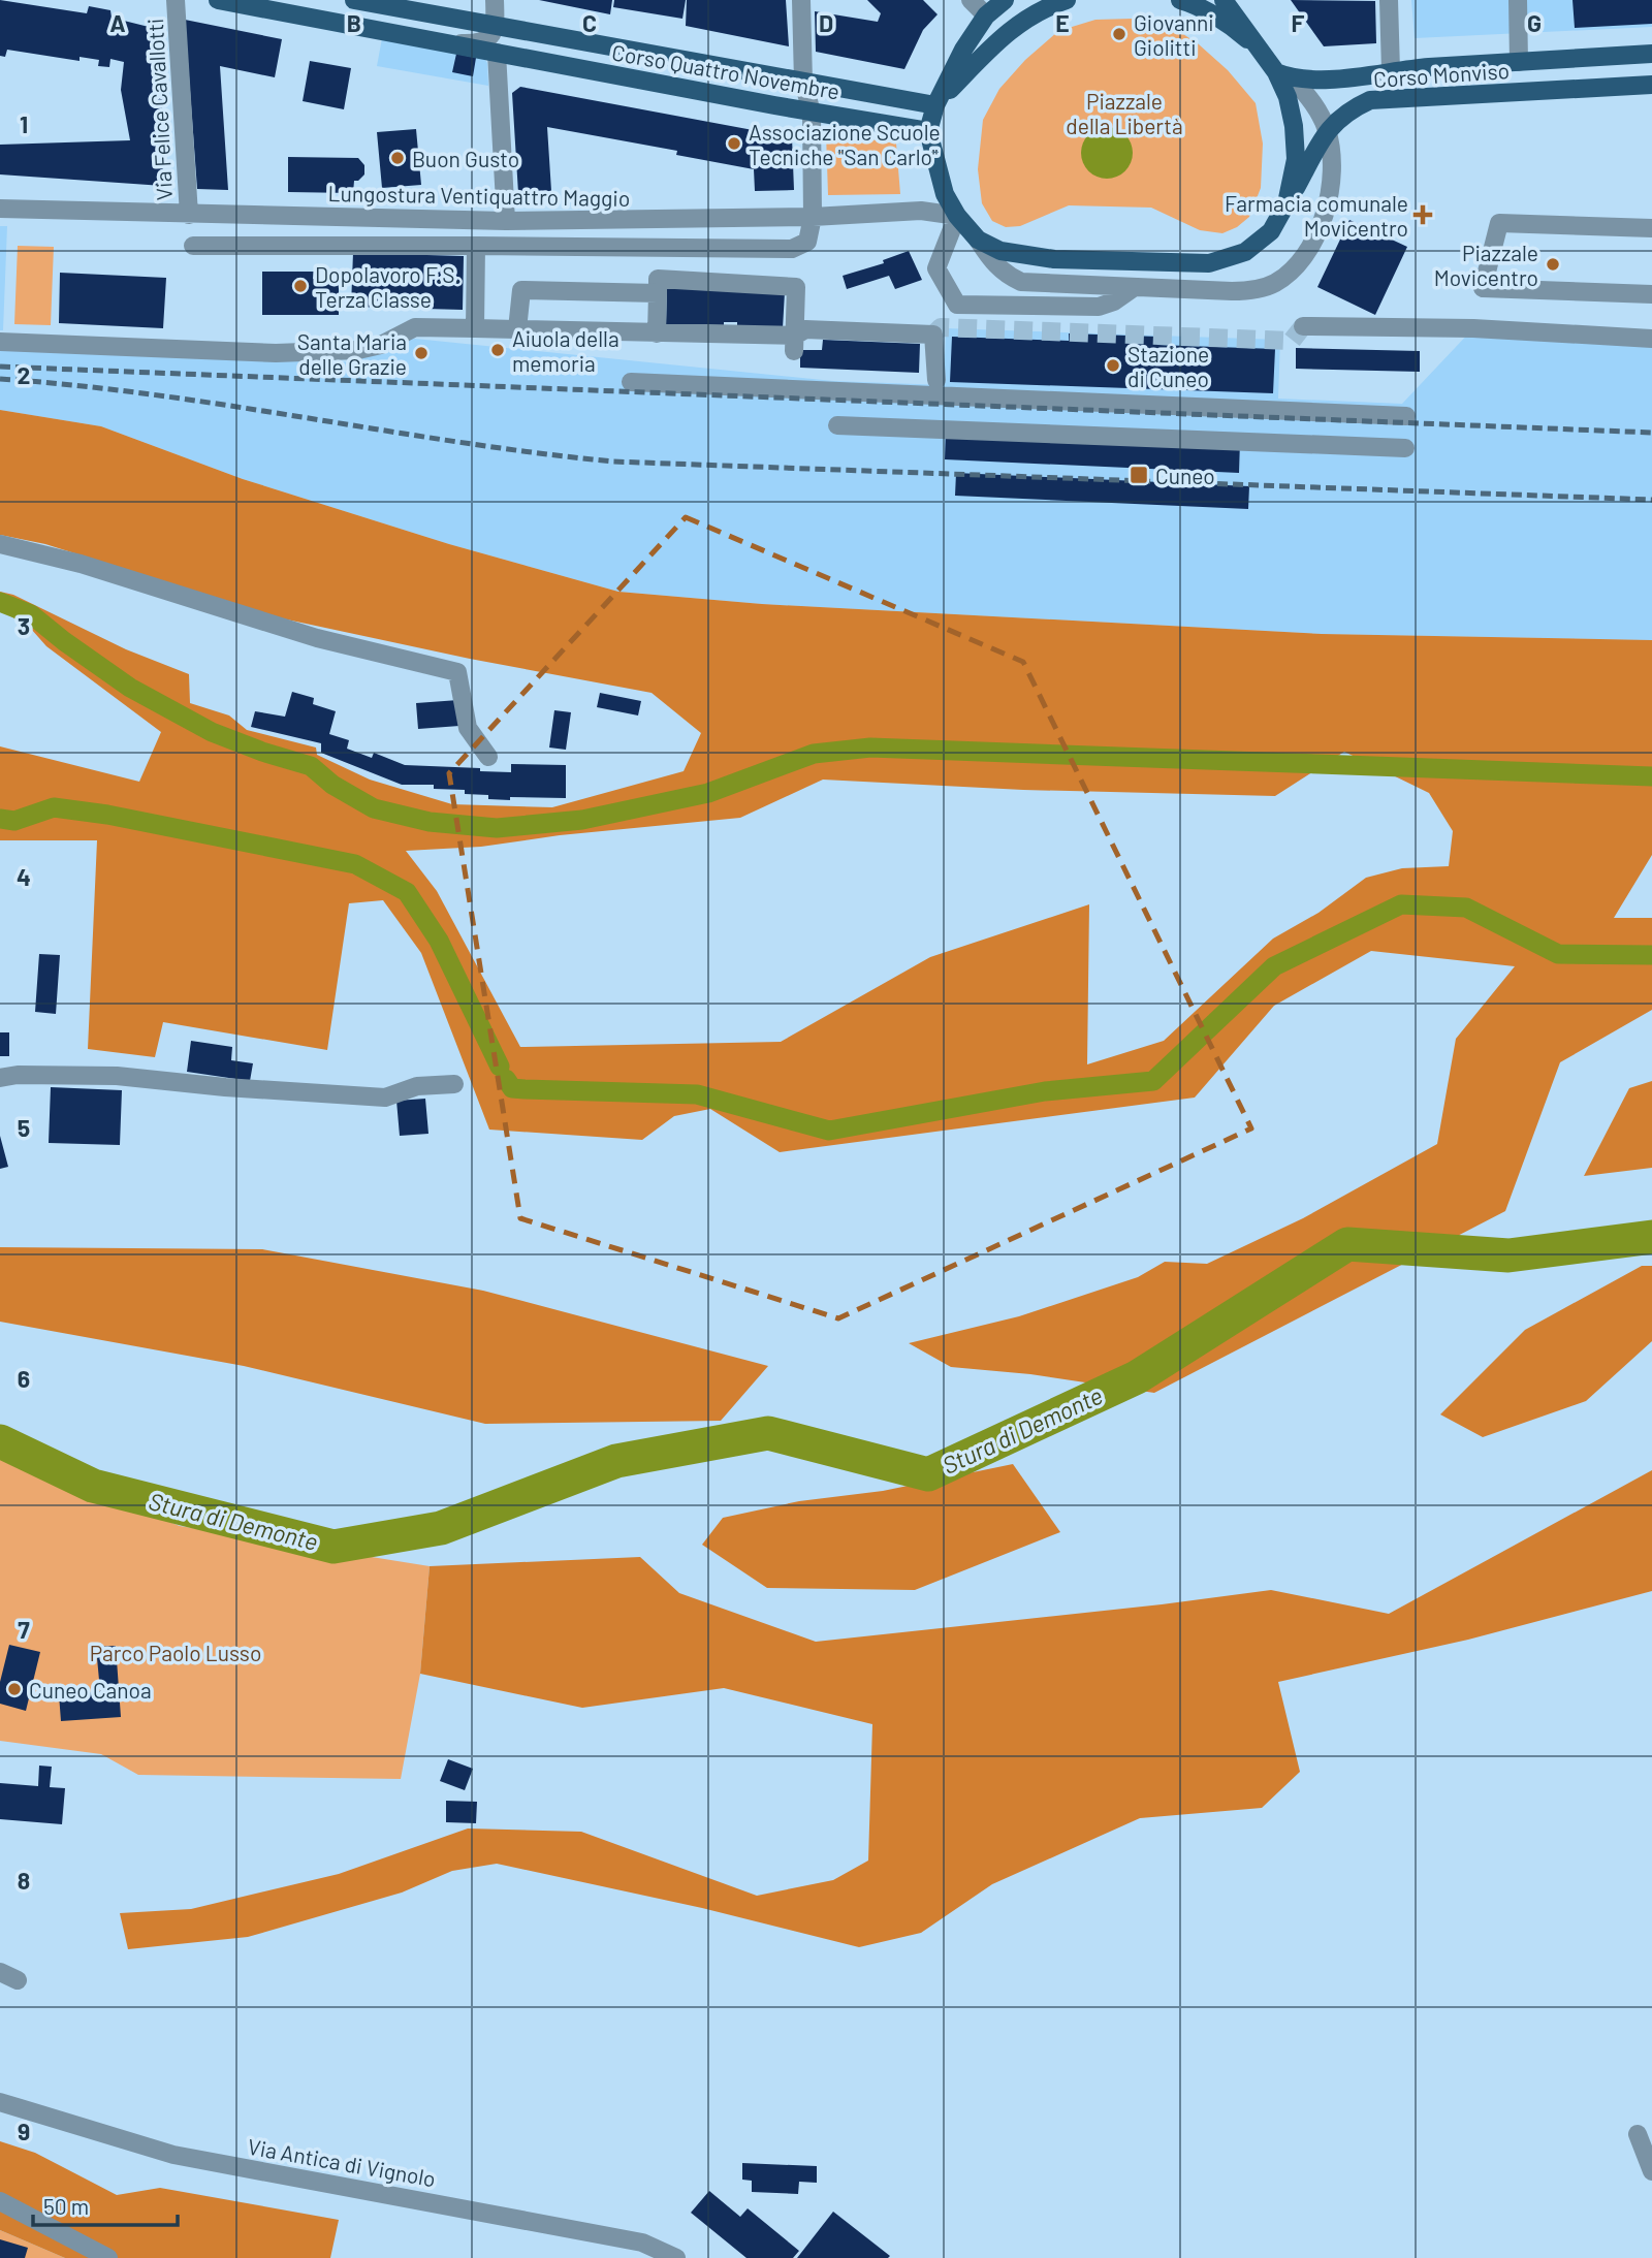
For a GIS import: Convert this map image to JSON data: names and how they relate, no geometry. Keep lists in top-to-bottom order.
{
  "streets": {
    "main road": ["Corso Quattro Novembre", "Corso Monviso"],
    "street": ["Via Felice Cavallotti", "Lungostura Ventiquattro Maggio", "Via Antica di Vignolo"]
  },
  "crossings": [
    ["Via Felice Cavallotti", "Lungostura Ventiquattro Maggio"]
  ],
  "water": ["Stura di Demonte"],
  "parks": ["Piazzale della Libertà", "Parco Paolo Lusso"],
  "places": {
    "other": [
      "Giovanni Giolitti",
      "Associazione Scuole Tecniche \"San Carlo\"",
      "Buon Gusto",
      "Piazzale Movicentro",
      "Dopolavoro F.S. Terza Classe",
      "Aiuola della memoria",
      "Santa Maria delle Grazie",
      "Stazione di Cuneo",
      "Cuneo Canoa"
    ],
    "health": ["Farmacia comunale Movicentro"],
    "transit": ["Cuneo"]
  },
  "scale_bar": "50 m",
  "grid": {
    "columns": [
      "A",
      "B",
      "C",
      "D",
      "E",
      "F",
      "G"
    ],
    "rows": [
      "1",
      "2",
      "3",
      "4",
      "5",
      "6",
      "7",
      "8",
      "9"
    ]
  }
}
